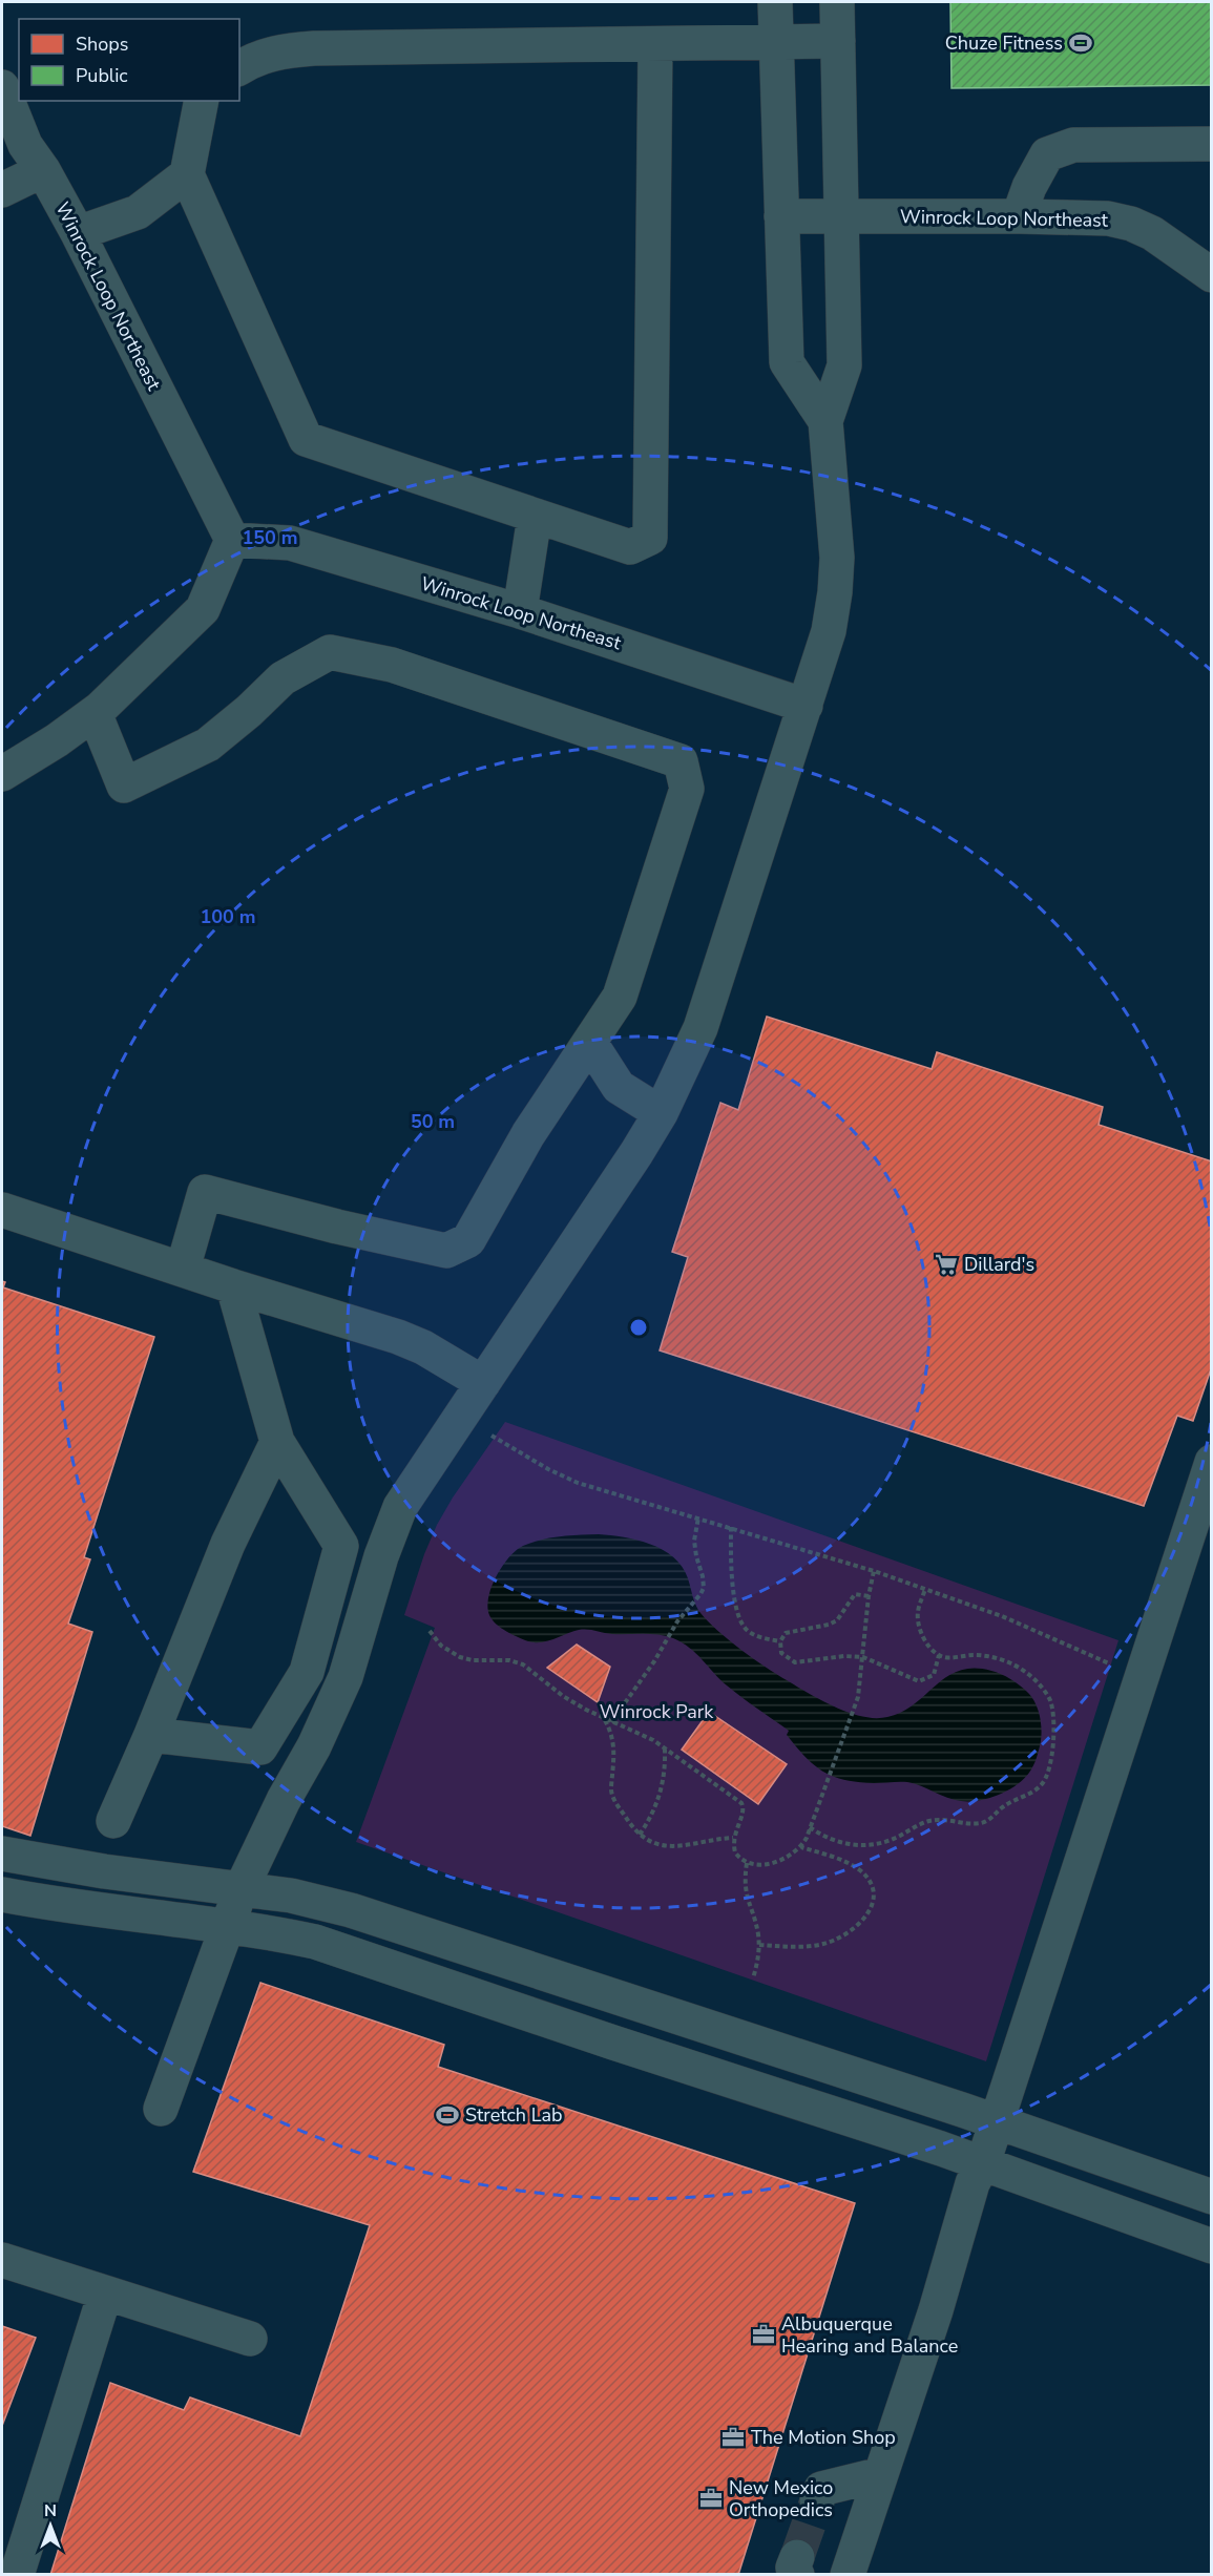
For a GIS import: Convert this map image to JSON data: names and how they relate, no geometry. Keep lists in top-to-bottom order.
{
  "streets": {
    "street": ["Winrock Loop Northeast"]
  },
  "parks": ["Winrock Park"],
  "places": {
    "sports": ["Chuze Fitness", "Stretch Lab"],
    "supermarket": ["Dillard's"],
    "office": ["Albuquerque Hearing and Balance", "The Motion Shop", "New Mexico Orthopedics"]
  },
  "legend": ["Shops", "Public"],
  "north": "top",
  "rings": ["150 m", "100 m", "50 m"]
}
